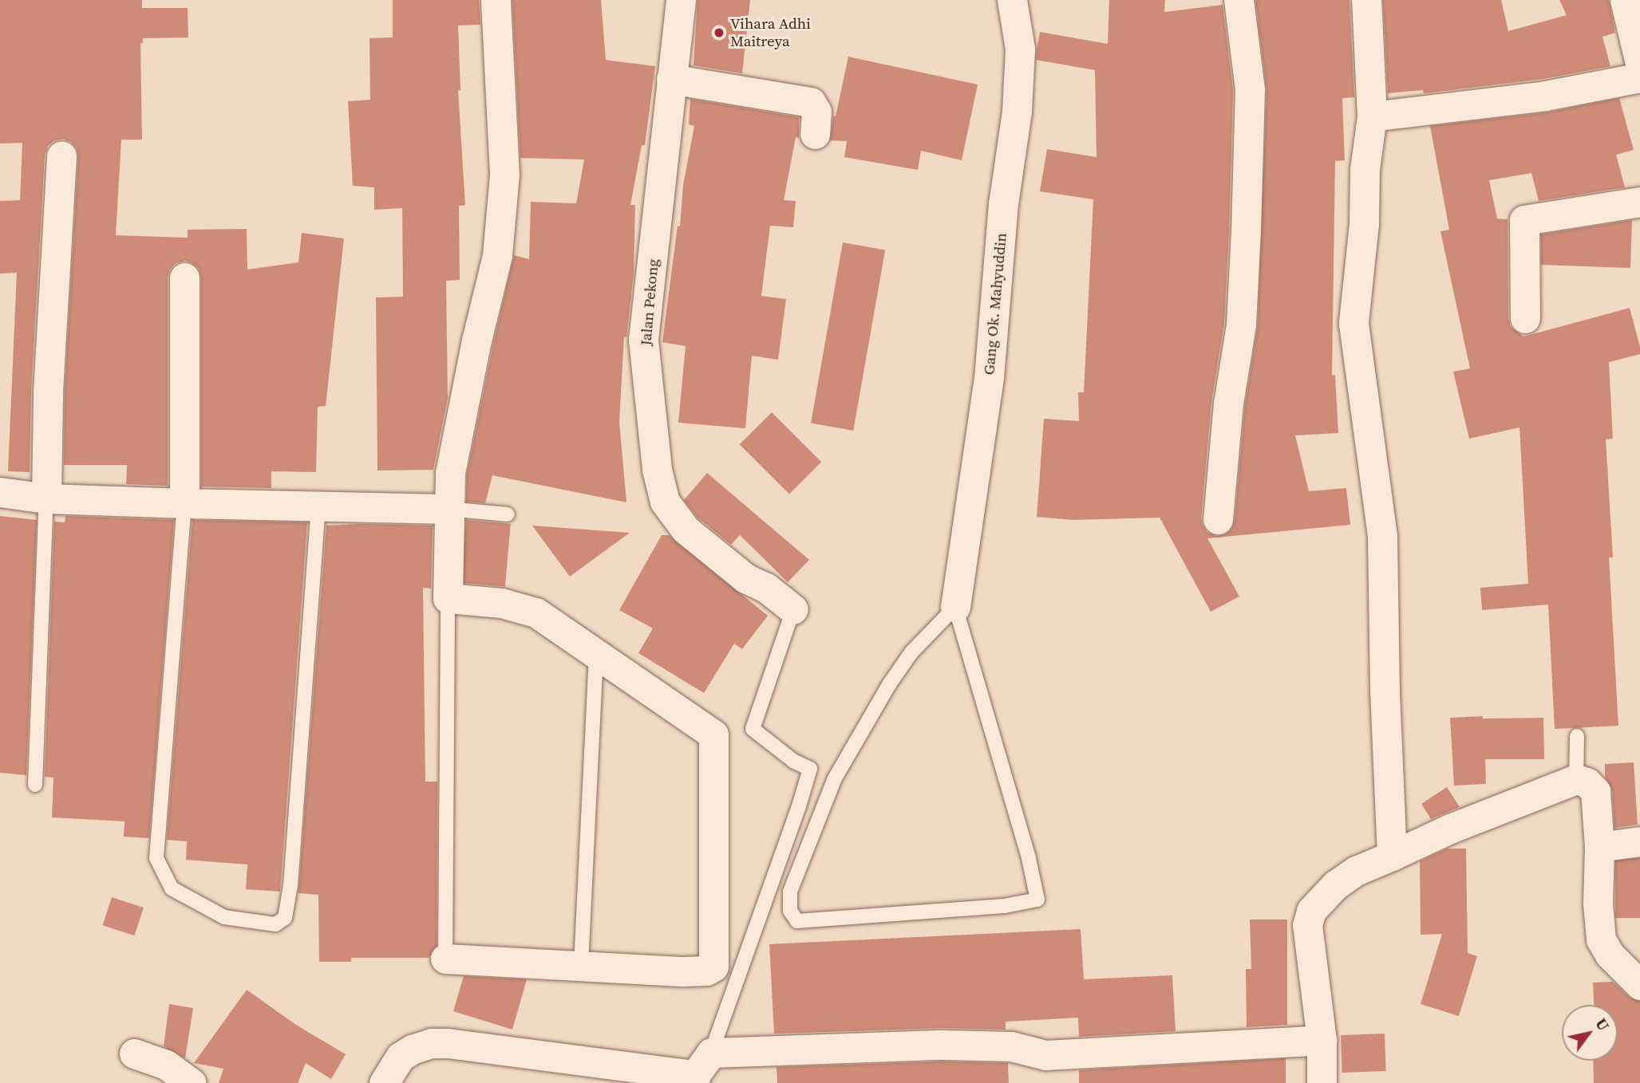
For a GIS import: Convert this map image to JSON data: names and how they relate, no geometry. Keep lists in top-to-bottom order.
{
  "streets": {
    "street": ["Jalan Pekong", "Gang Ok. Mahyuddin"]
  },
  "places": ["Vihara Adhi Maitreya"],
  "north": "top right"
}
